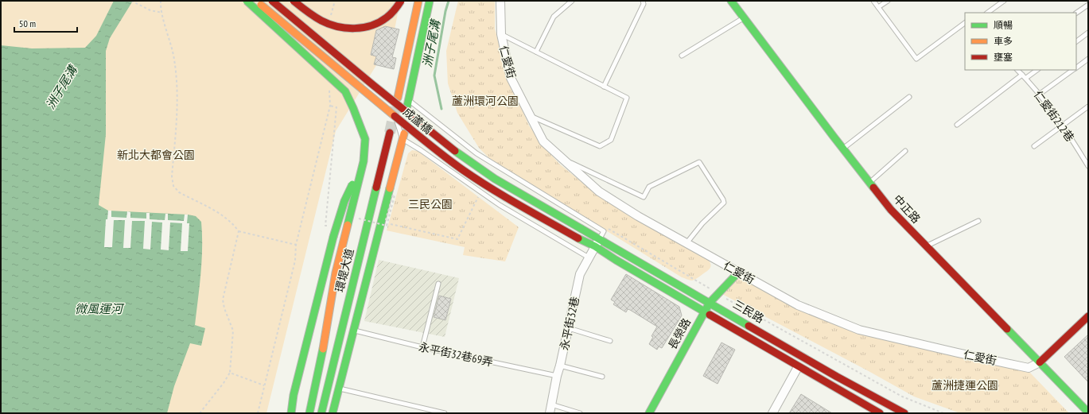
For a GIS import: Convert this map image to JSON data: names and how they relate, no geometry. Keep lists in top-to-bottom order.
{
  "streets": {
    "main road": [
      "仁愛街",
      "成蘆橋",
      "中正路",
      "環堤大道",
      "三民路",
      "長榮路"
    ],
    "street": ["永平街32巷"],
    "lane": ["仁愛街212巷", "永平街32巷69弄"]
  },
  "crossings": [
    ["仁愛街", "中正路"],
    ["仁愛街", "長榮路"],
    ["成蘆橋", "三民路"],
    ["三民路", "永平街32巷"],
    ["三民路", "長榮路"],
    ["永平街32巷", "永平街32巷69弄"]
  ],
  "water": ["洲子尾溝", "微風運河"],
  "parks": [
    "蘆洲環河公園",
    "新北大都會公園",
    "三民公園",
    "蘆洲捷運公園"
  ],
  "legend": ["順暢", "車多", "壅塞"],
  "scale_bar": "50 m"
}
